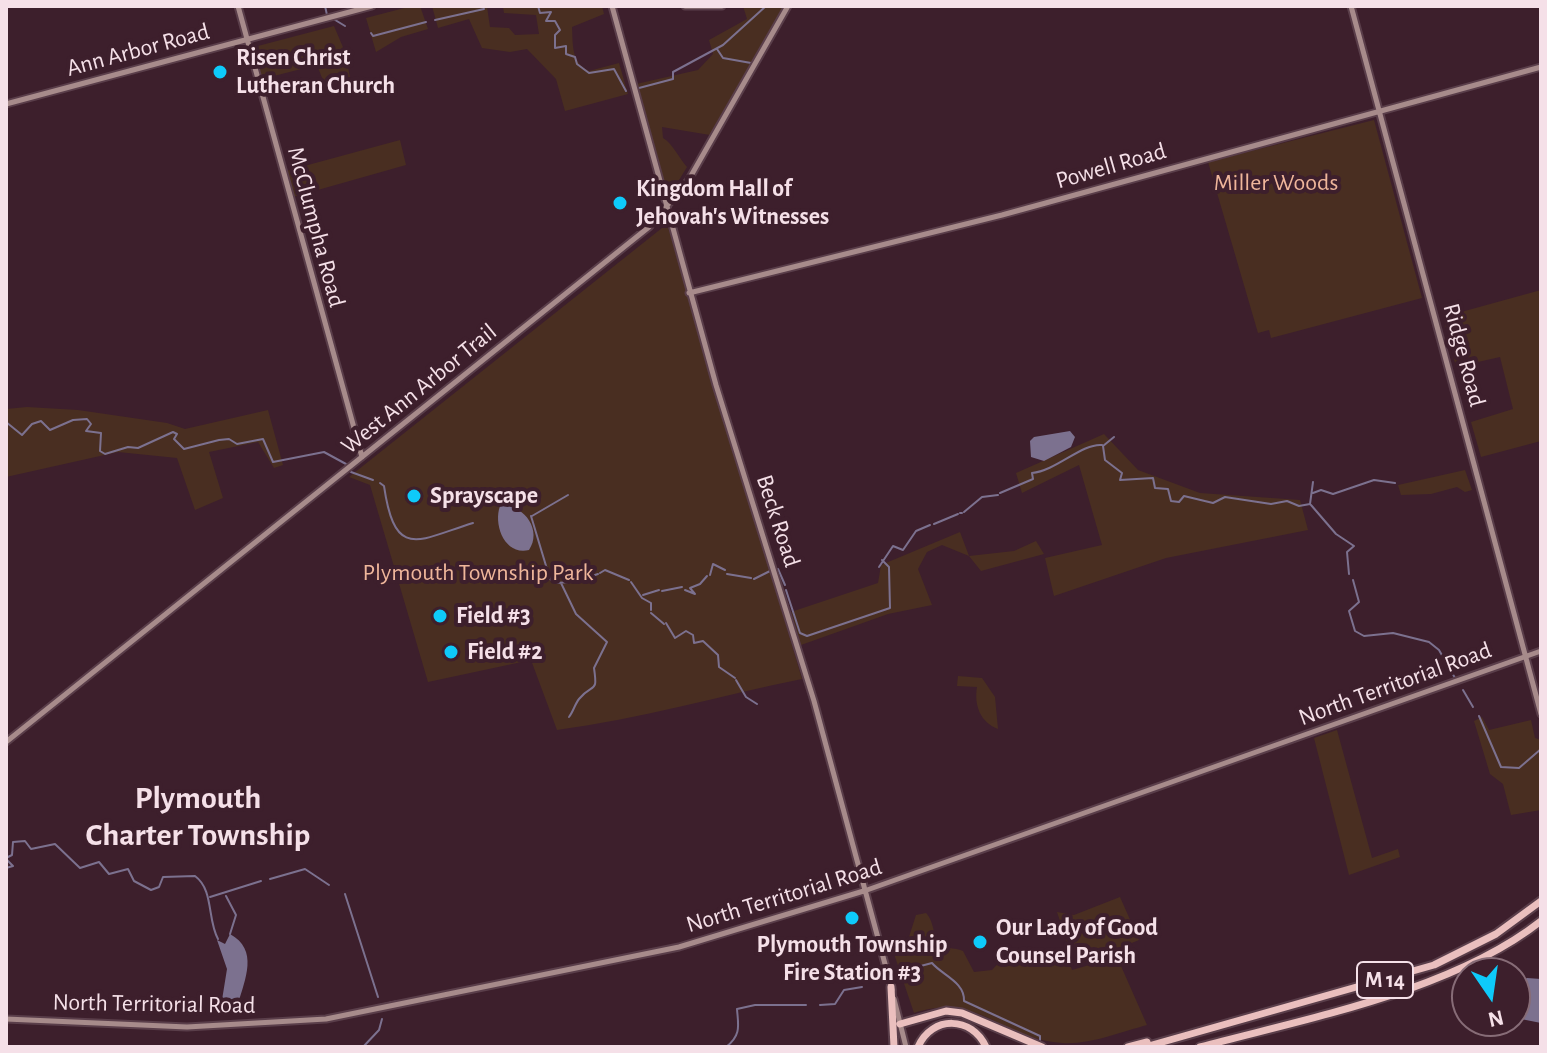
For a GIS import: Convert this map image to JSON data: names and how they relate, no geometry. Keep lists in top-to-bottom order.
{
  "streets": {
    "highway": ["M 14"],
    "street": [
      "Ann Arbor Road",
      "Powell Road",
      "McClumpha Road",
      "Ridge Road",
      "West Ann Arbor Trail",
      "Beck Road",
      "North Territorial Road"
    ]
  },
  "crossings": [
    ["Ann Arbor Road", "McClumpha Road"],
    ["Powell Road", "Ridge Road"],
    ["Powell Road", "Beck Road"],
    ["McClumpha Road", "West Ann Arbor Trail"],
    ["Ridge Road", "North Territorial Road"],
    ["West Ann Arbor Trail", "Beck Road"],
    ["Beck Road", "North Territorial Road"]
  ],
  "districts": ["Plymouth Charter Township"],
  "parks": ["Miller Woods", "Plymouth Township Park"],
  "places": [
    "Risen Christ Lutheran Church",
    "Kingdom Hall of Jehovah's Witnesses",
    "Sprayscape",
    "Field #3",
    "Field #2",
    "Plymouth Township Fire Station #3",
    "Our Lady of Good Counsel Parish"
  ],
  "north": "bottom"
}
